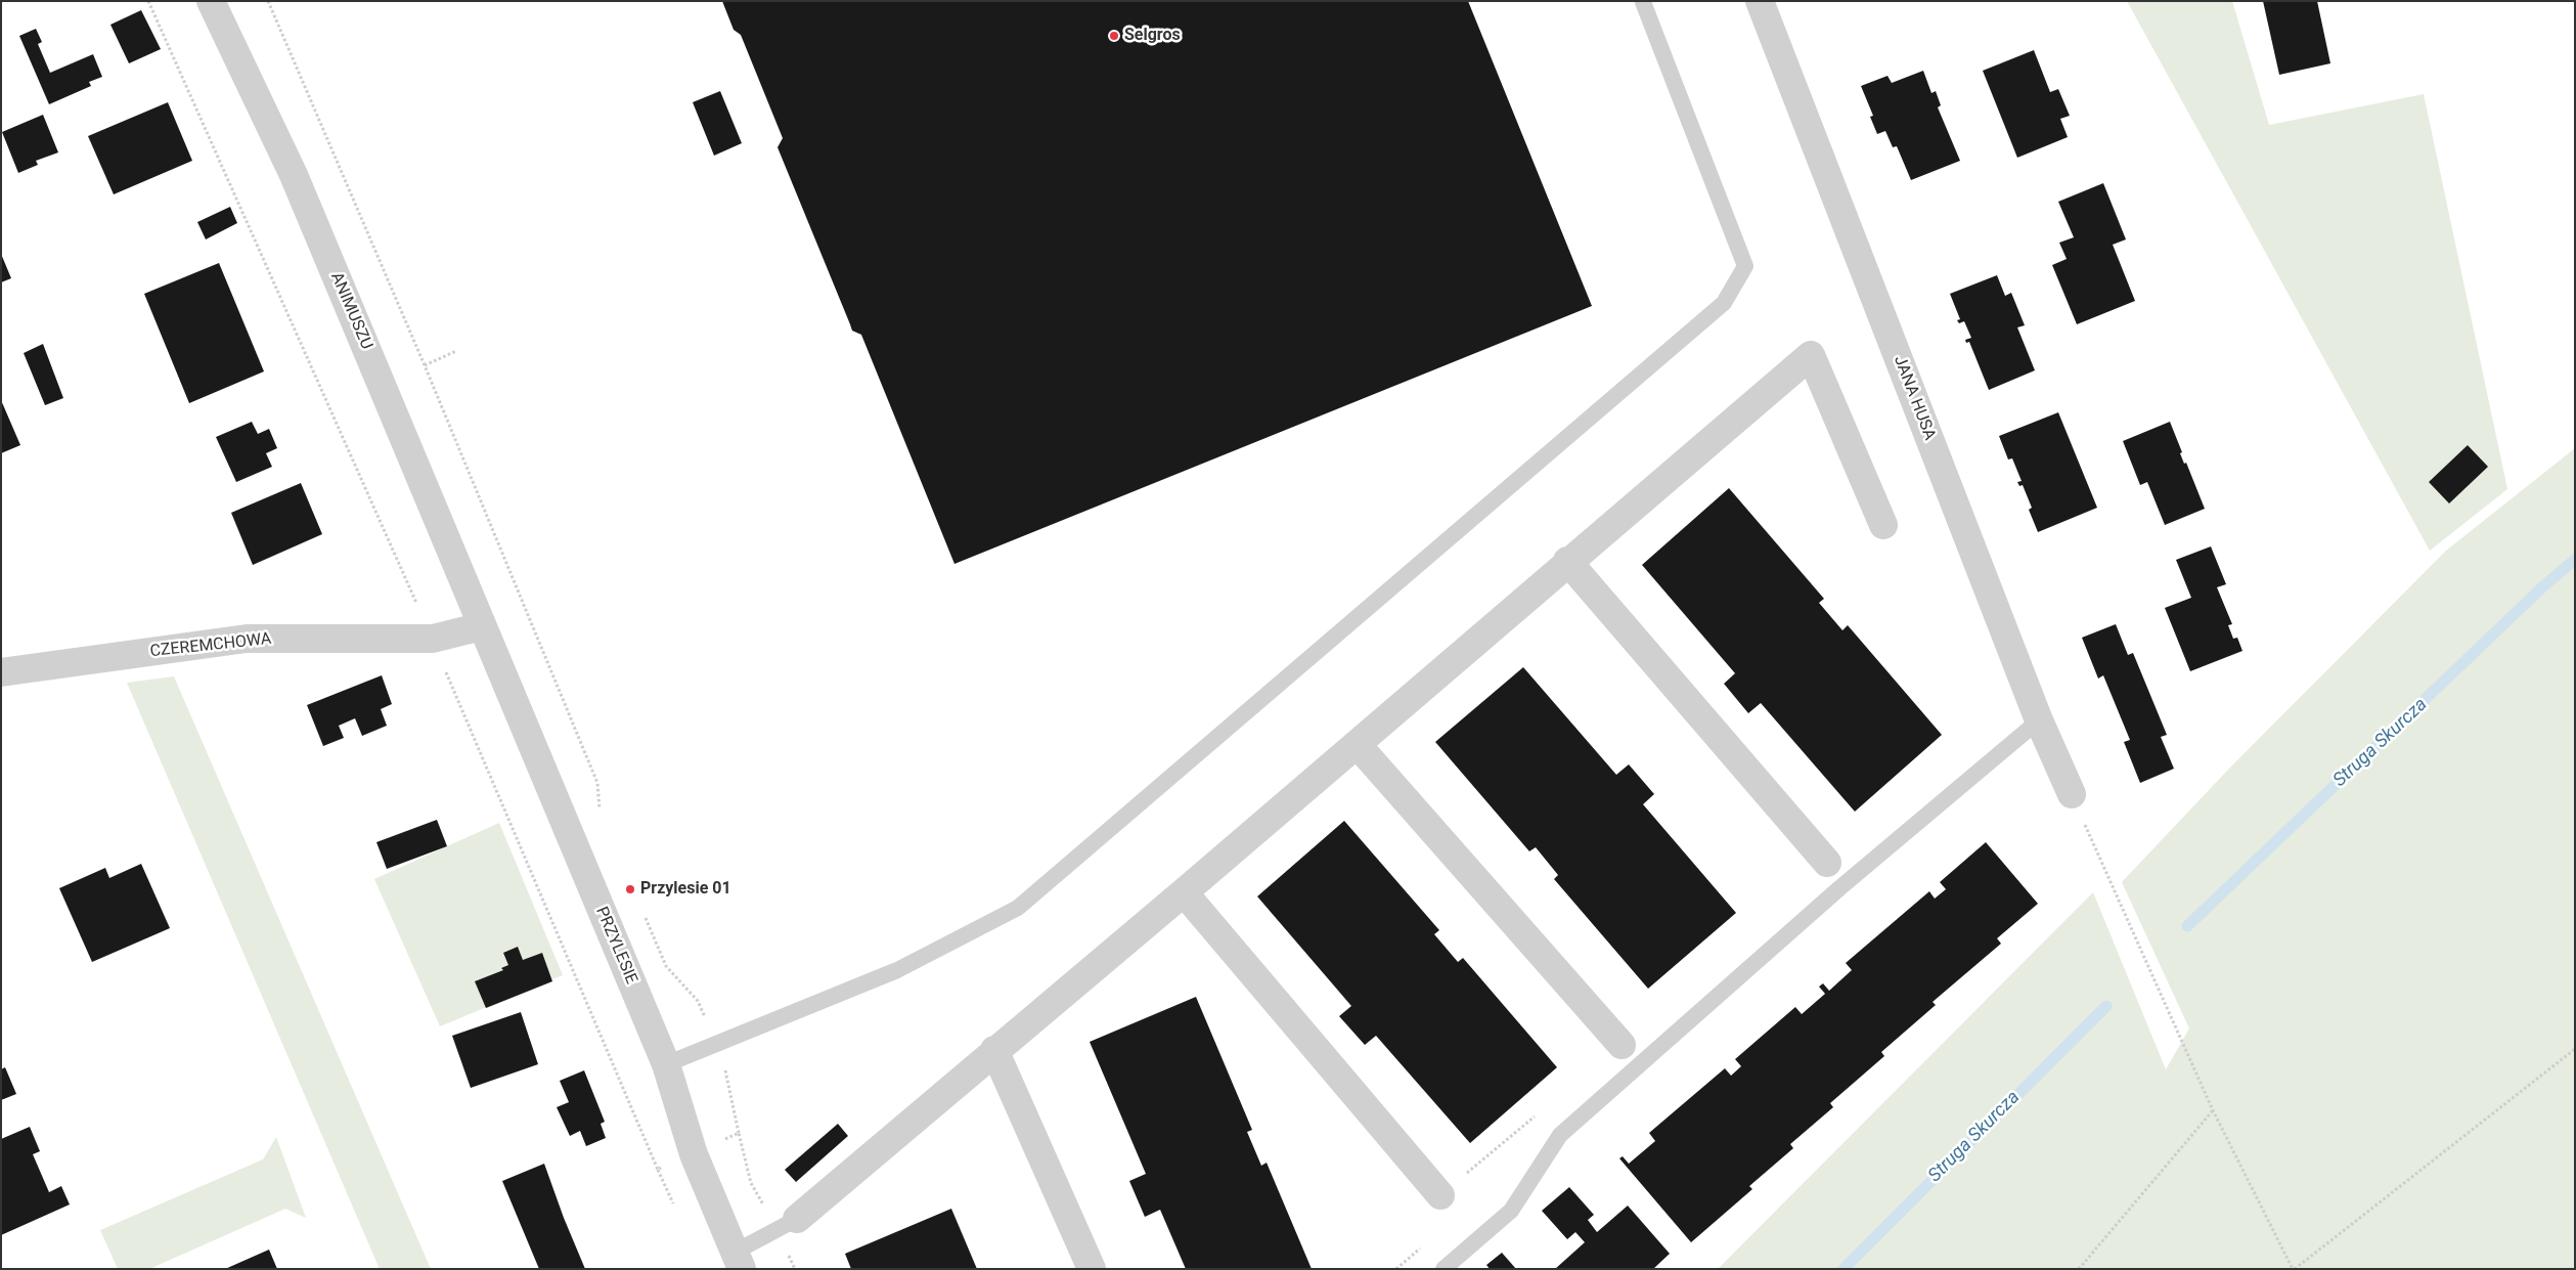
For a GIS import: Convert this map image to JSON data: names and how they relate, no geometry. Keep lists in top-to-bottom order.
{
  "streets": {
    "street": [
      "ANIMUSZU",
      "JANA HUSA",
      "CZEREMCHOWA",
      "PRZYLESIE"
    ]
  },
  "crossings": [
    ["ANIMUSZU", "CZEREMCHOWA"],
    ["ANIMUSZU", "PRZYLESIE"],
    ["CZEREMCHOWA", "PRZYLESIE"]
  ],
  "water": ["Struga Skurcza"],
  "places": ["Selgros", "Przylesie 01"]
}
